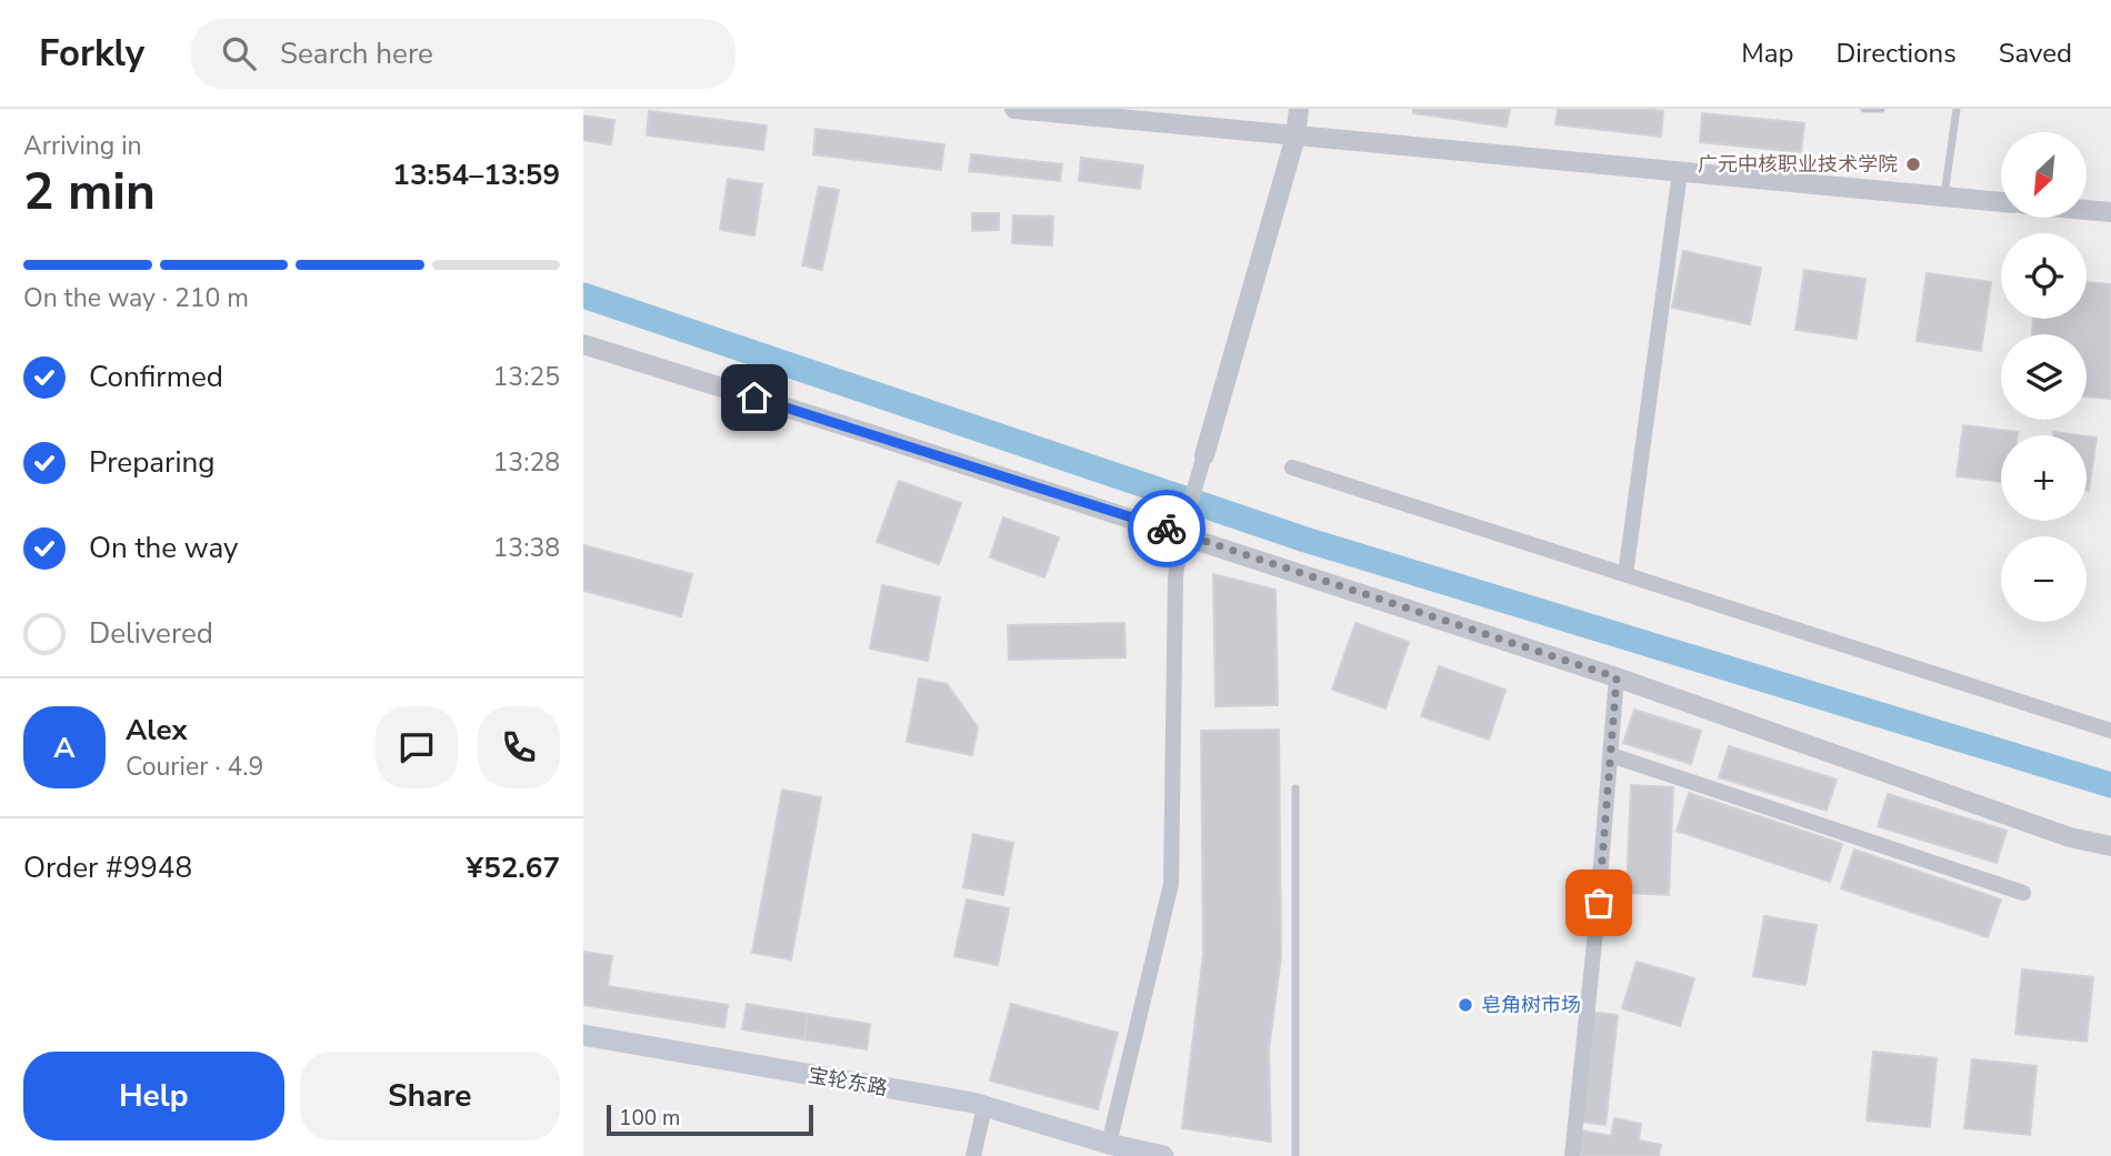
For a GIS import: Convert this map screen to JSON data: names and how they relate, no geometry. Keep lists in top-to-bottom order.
{
  "streets": {
    "main road": ["宝轮东路"]
  },
  "places": ["广元中核职业技术学院", "皂角树市场"],
  "scale_bar": "100 m",
  "north": "bottom left",
  "page": {
    "header": "Forkly",
    "search": "Search here",
    "nav": ["Map", "Directions", "Saved"],
    "heading": ["2 min", "Arriving in", "13:54–13:59"],
    "panel": [
      "Alex",
      "Courier · 4.9",
      "Order #9948",
      "¥52.67"
    ],
    "map_buttons": ["+", "−"],
    "bar": "On the way · 210 m",
    "list": [
      ["Confirmed", "13:25"],
      ["Preparing", "13:28"],
      ["On the way", "13:38"],
      "Delivered"
    ],
    "round": "A",
    "buttons": ["Help", "Share"],
    "scale": "100 m"
  }
}
